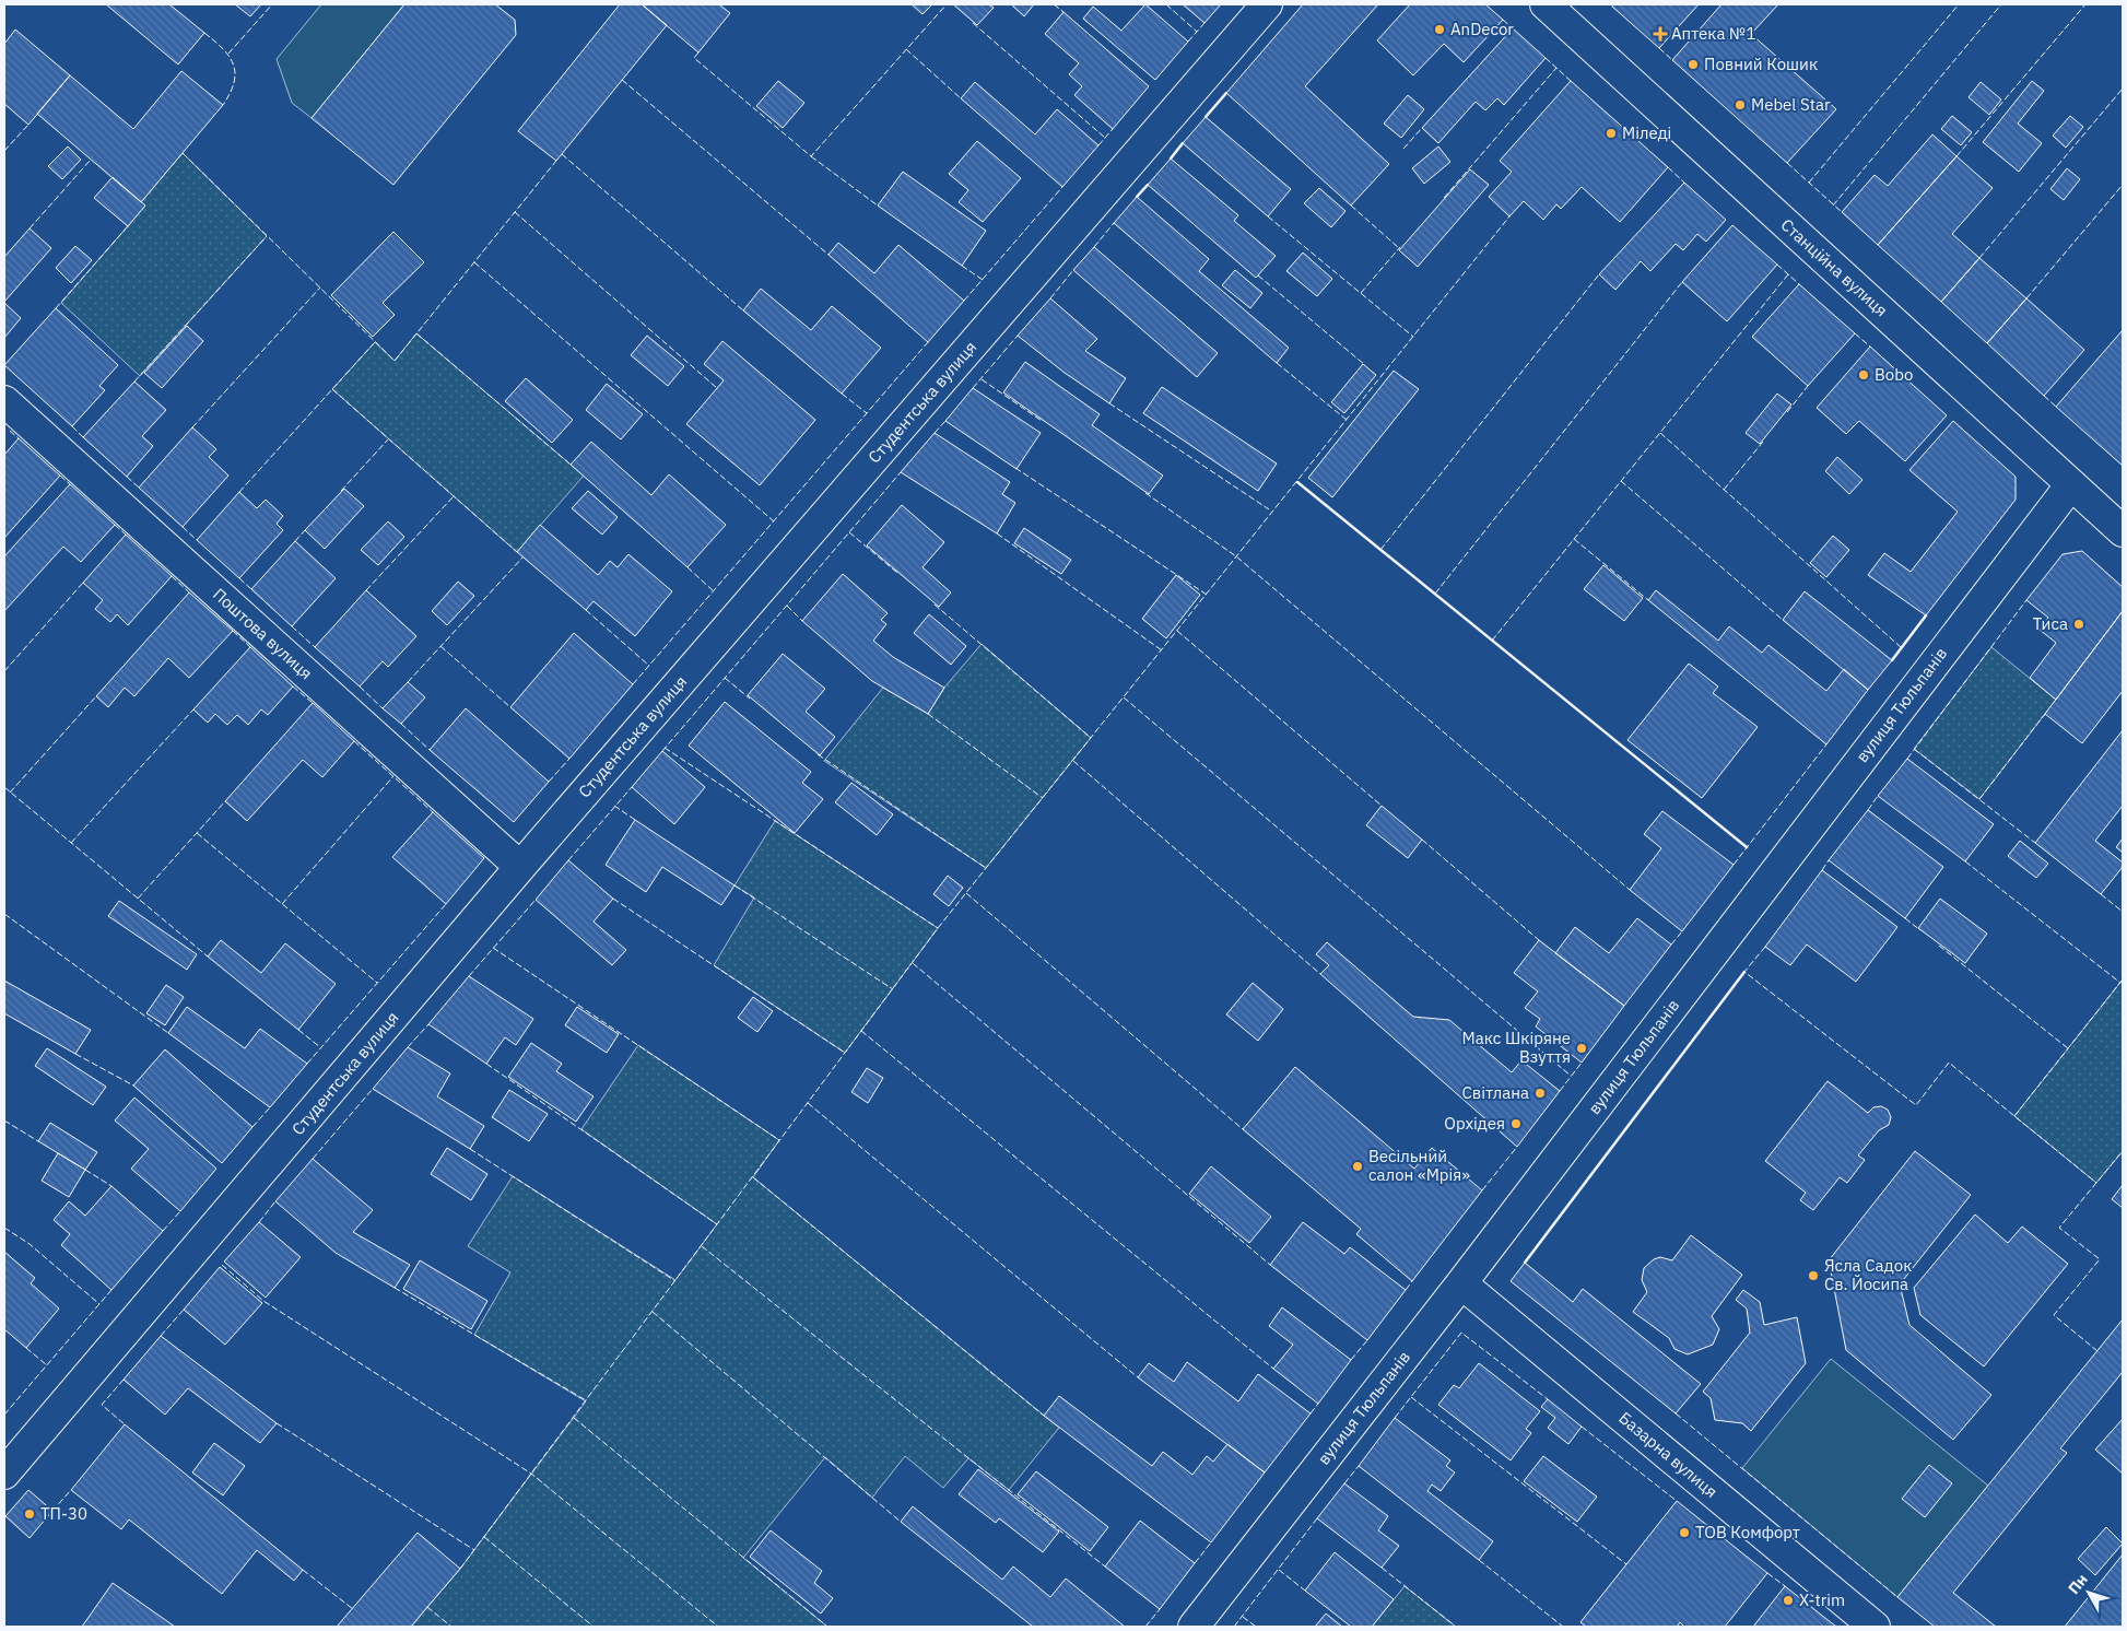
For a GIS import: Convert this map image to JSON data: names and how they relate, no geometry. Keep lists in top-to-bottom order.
{
  "streets": {
    "street": [
      "Станційна вулиця",
      "Студентська вулиця",
      "Поштова вулиця",
      "вулиця Тюльпанів",
      "Базарна вулиця"
    ]
  },
  "crossings": [
    ["Станційна вулиця", "вулиця Тюльпанів"],
    ["Студентська вулиця", "Поштова вулиця"],
    ["вулиця Тюльпанів", "Базарна вулиця"]
  ],
  "places": {
    "other": [
      "AnDecor",
      "Повний Кошик",
      "Mebel Star",
      "Міледі",
      "Bobo",
      "Тиса",
      "Макс Шкіряне Взуття",
      "Світлана",
      "Орхідея",
      "Весільний салон «Мрія»",
      "Ясла Садок Св. Йосипа",
      "ТП-30",
      "ТОВ Комфорт",
      "X-trim"
    ],
    "health": ["Аптека №1"]
  },
  "north": "top left"
}
